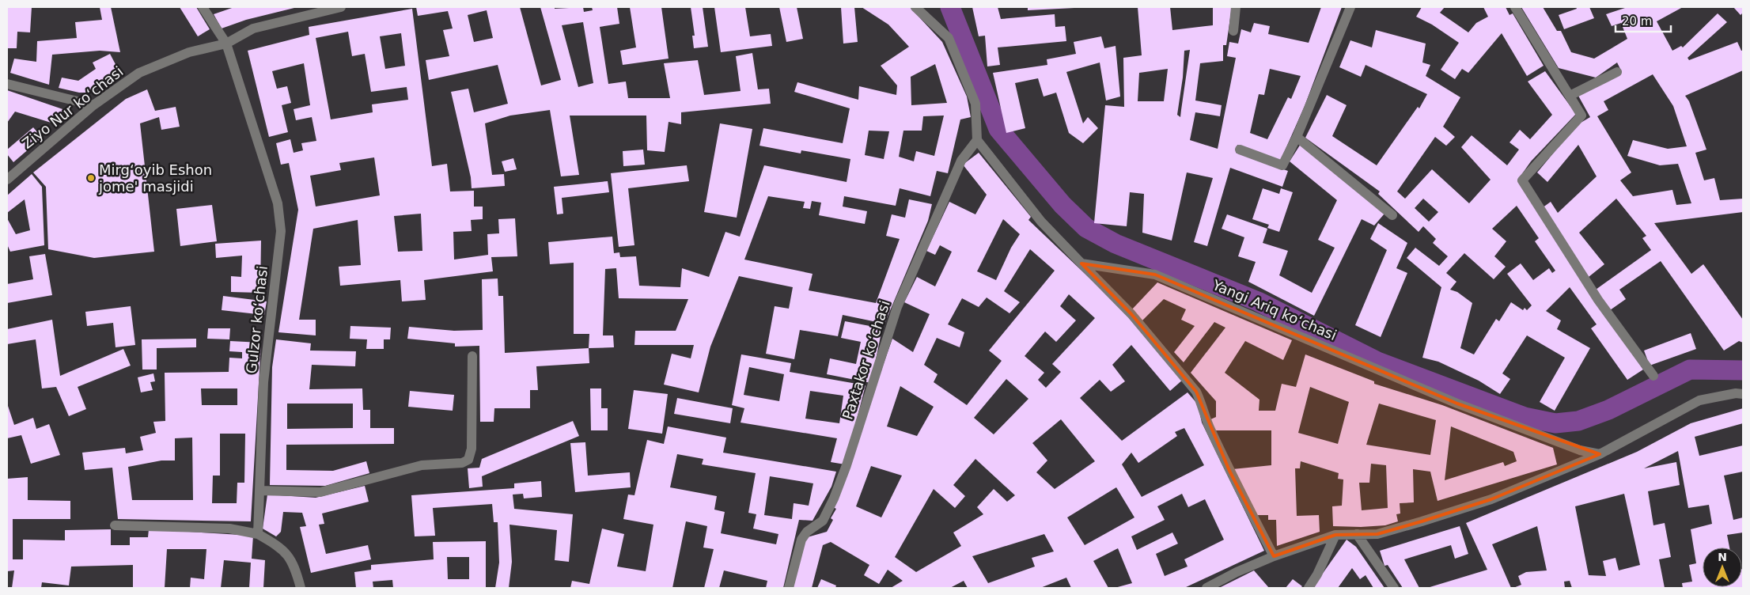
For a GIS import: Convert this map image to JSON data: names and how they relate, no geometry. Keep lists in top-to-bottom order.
{
  "streets": {
    "street": [
      "Ziyo Nur koʻchasi",
      "Yangi Ariq koʻchasi",
      "Gulzor koʻchasi",
      "Paxtakor koʻchasi"
    ]
  },
  "crossings": [
    ["Ziyo Nur koʻchasi", "Gulzor koʻchasi"]
  ],
  "places": ["Mirg‘oyib Eshon jome' masjidi"],
  "scale_bar": "20 m",
  "north": "top"
}
